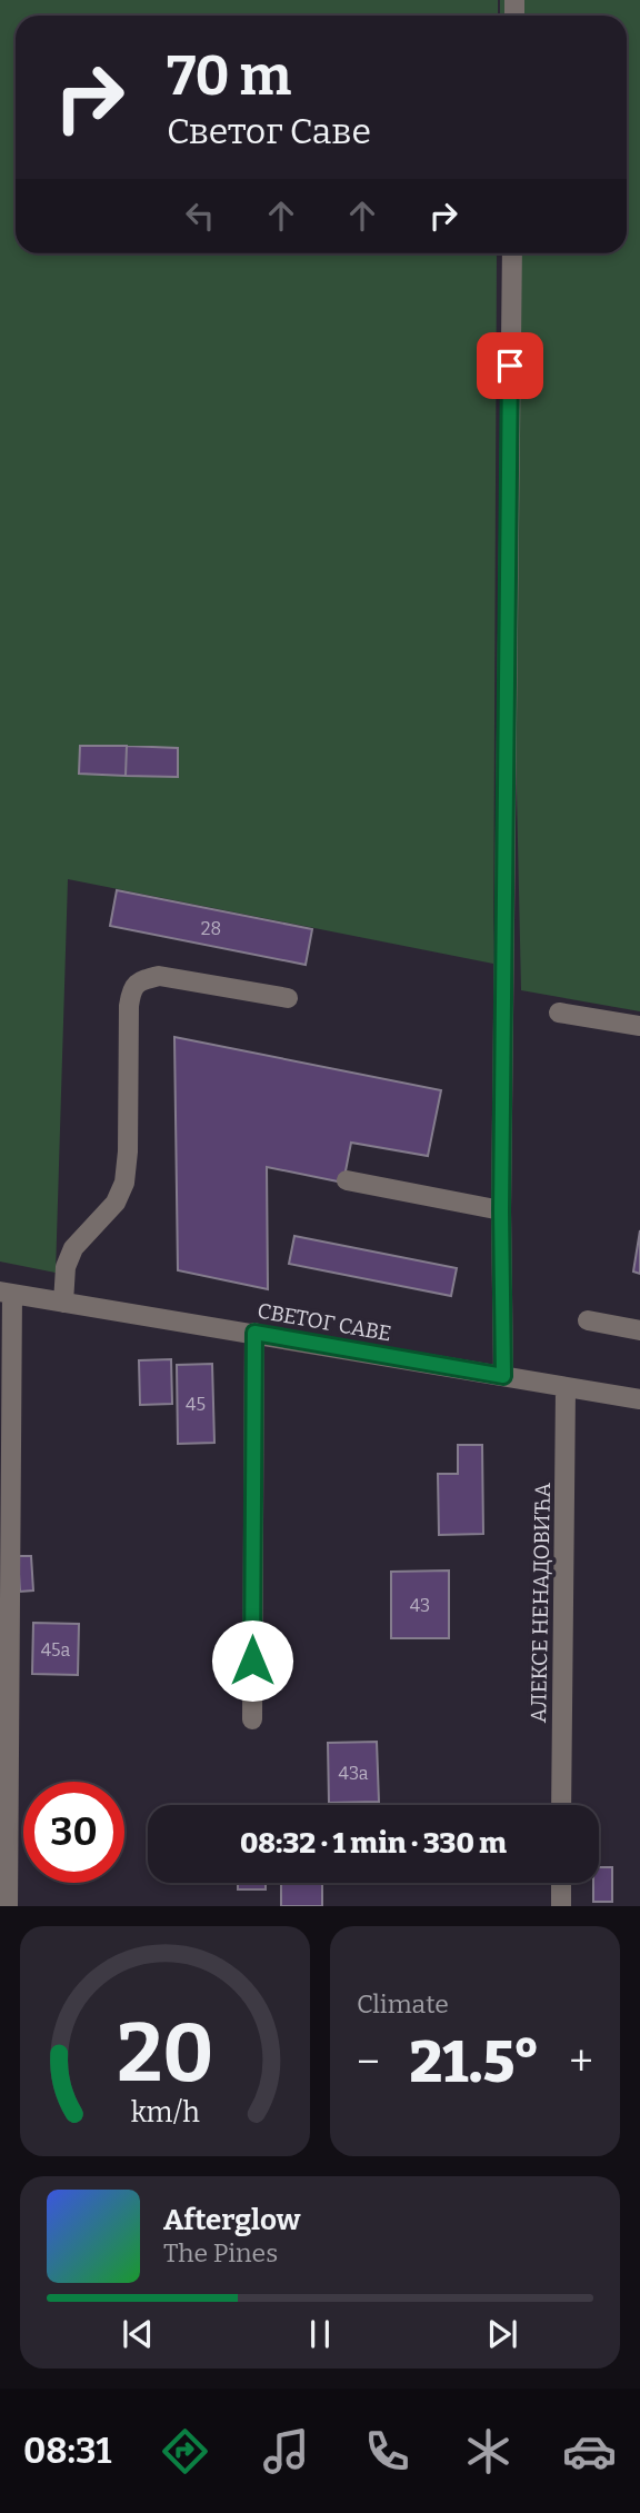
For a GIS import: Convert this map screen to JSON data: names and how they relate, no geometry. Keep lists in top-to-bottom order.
{
  "streets": {
    "street": ["СВЕТОГ САВЕ", "АЛЕКСЕ НЕНАДОВИЋА"]
  },
  "crossings": [
    ["СВЕТОГ САВЕ", "АЛЕКСЕ НЕНАДОВИЋА"]
  ],
  "house_numbers": [
    "28",
    "45",
    "43",
    "45a",
    "43a"
  ],
  "page": {
    "turn": ["70 m", "Светог Саве"],
    "limit": "30",
    "trip": "08:32 · 1 min · 330 m",
    "tile": "Climate",
    "heat": ["−", "21.5°", "+"],
    "song": ["Afterglow", "The Pines"],
    "tabs": "08:31",
    "gauge": ["20", "km/h"]
  }
}
